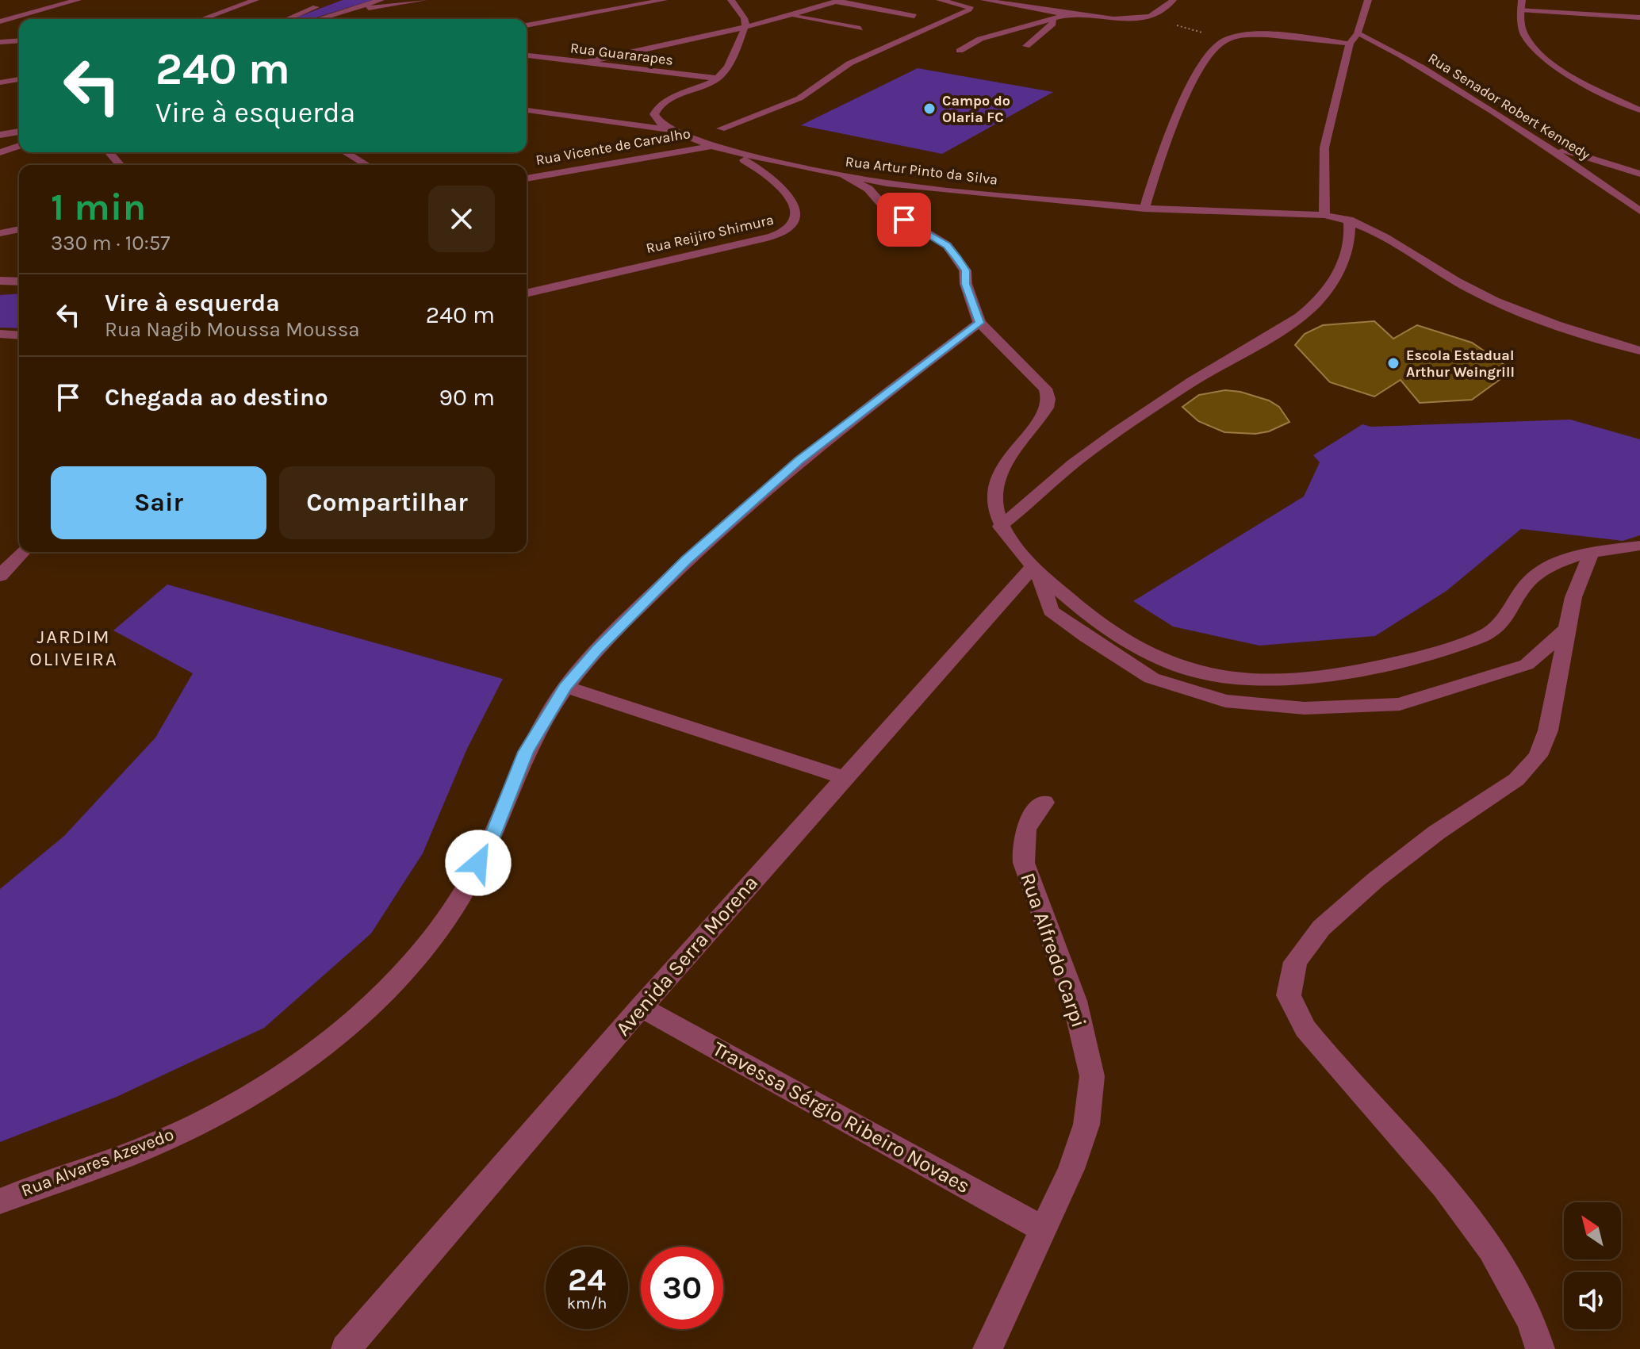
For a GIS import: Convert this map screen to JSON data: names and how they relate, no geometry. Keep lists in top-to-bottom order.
{
  "streets": {
    "street": [
      "Rua Guararapes",
      "Rua Senador Robert Kennedy",
      "Rua Vicente de Carvalho",
      "Rua Artur Pinto da Silva",
      "Rua Reijiro Shimura",
      "Rua Alfredo Carpi",
      "Avenida Serra Morena",
      "Travessa Sérgio Ribeiro Novaes",
      "Rua Alvares Azevedo"
    ]
  },
  "crossings": [
    ["Rua Vicente de Carvalho", "Rua Artur Pinto da Silva"],
    ["Rua Vicente de Carvalho", "Rua Reijiro Shimura"],
    ["Rua Artur Pinto da Silva", "Rua Reijiro Shimura"],
    ["Rua Alfredo Carpi", "Travessa Sérgio Ribeiro Novaes"],
    ["Avenida Serra Morena", "Travessa Sérgio Ribeiro Novaes"]
  ],
  "districts": ["JARDIM OLIVEIRA"],
  "places": ["Campo do Olaria FC", "Escola Estadual Arthur Weingrill"],
  "north": "top left",
  "page": {
    "turn": ["240 m", "Vire à esquerda"],
    "heading": ["1 min", "330 m · 10:57"],
    "list": [
      {
        "name": "Vire à esquerda",
        "note": "Rua Nagib Moussa Moussa",
        "value": "240 m"
      },
      {
        "name": "Chegada ao destino",
        "value": "90 m"
      }
    ],
    "buttons": ["Sair", "Compartilhar"],
    "speed": "24 km/h",
    "limit": "30"
  }
}
